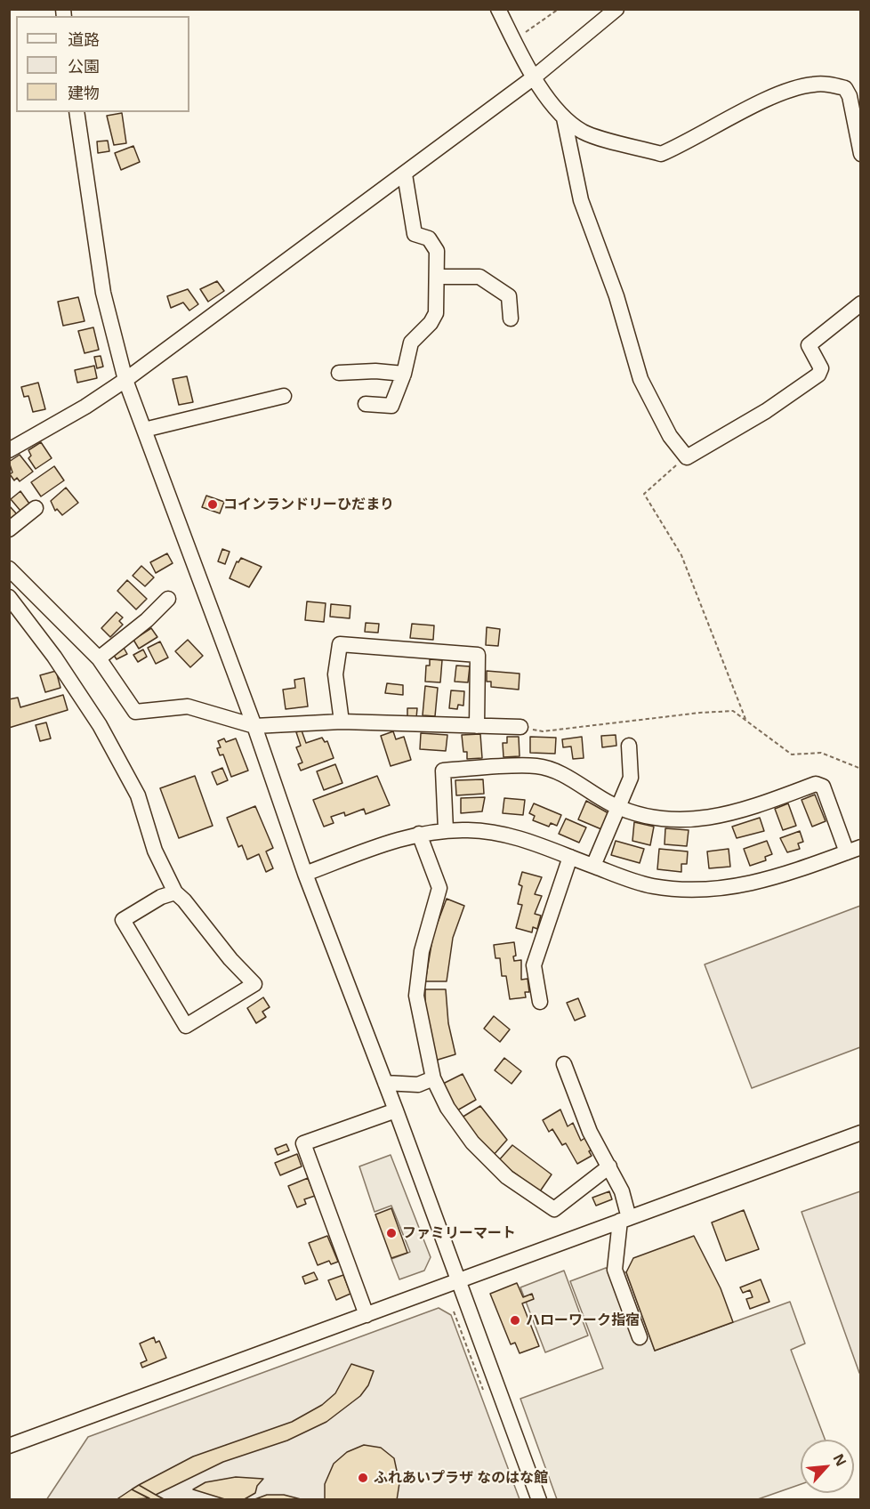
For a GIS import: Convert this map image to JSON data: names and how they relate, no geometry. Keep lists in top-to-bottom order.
{
  "places": [
    "コインランドリーひだまり",
    "ファミリーマート",
    "ハローワーク指宿",
    "ふれあいプラザ なのはな館"
  ],
  "legend": ["道路", "公園", "建物"],
  "north": "top right"
}
